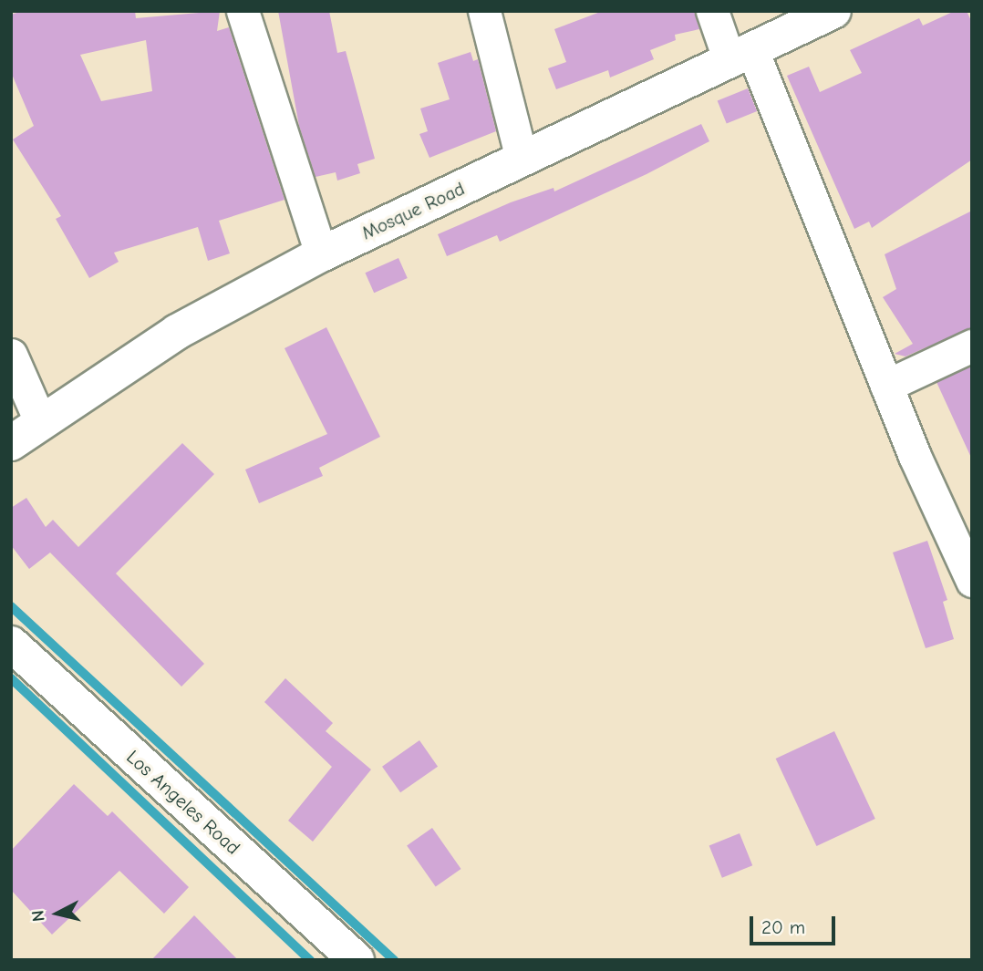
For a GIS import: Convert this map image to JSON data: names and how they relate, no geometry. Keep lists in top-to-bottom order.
{
  "streets": {
    "street": ["Mosque Road", "Los Angeles Road"]
  },
  "scale_bar": "20 m",
  "north": "left"
}
